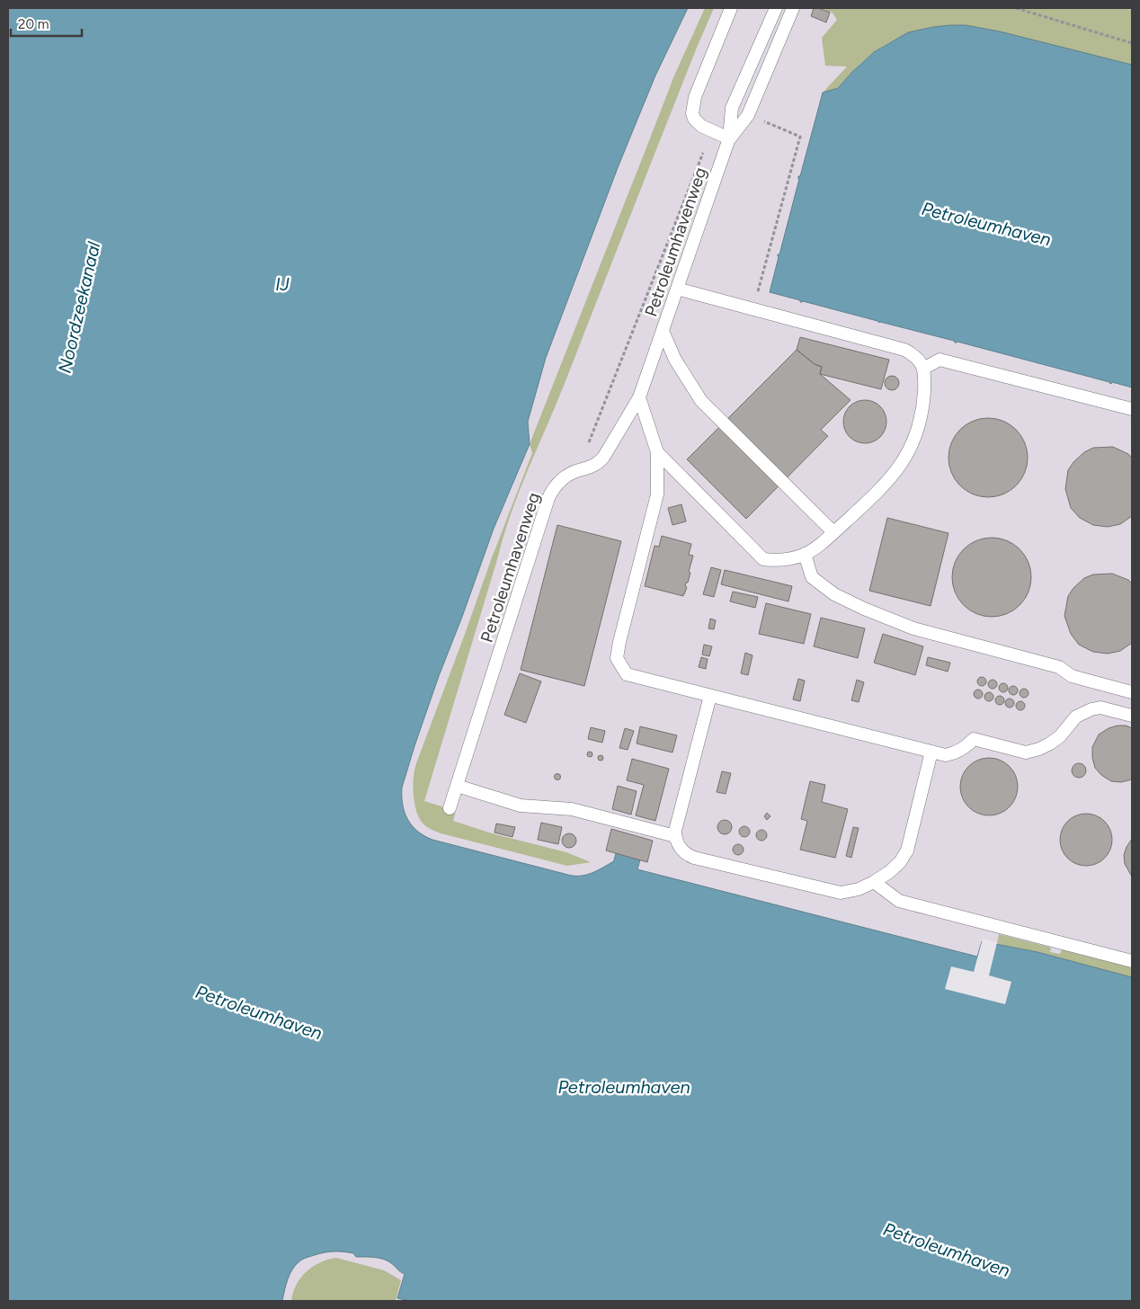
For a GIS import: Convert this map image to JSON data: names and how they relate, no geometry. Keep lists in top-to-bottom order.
{
  "streets": {
    "lane": ["Petroleumhavenweg"]
  },
  "water": ["Petroleumhaven", "IJ", "Noordzeekanaal"],
  "scale_bar": "20 m"
}
